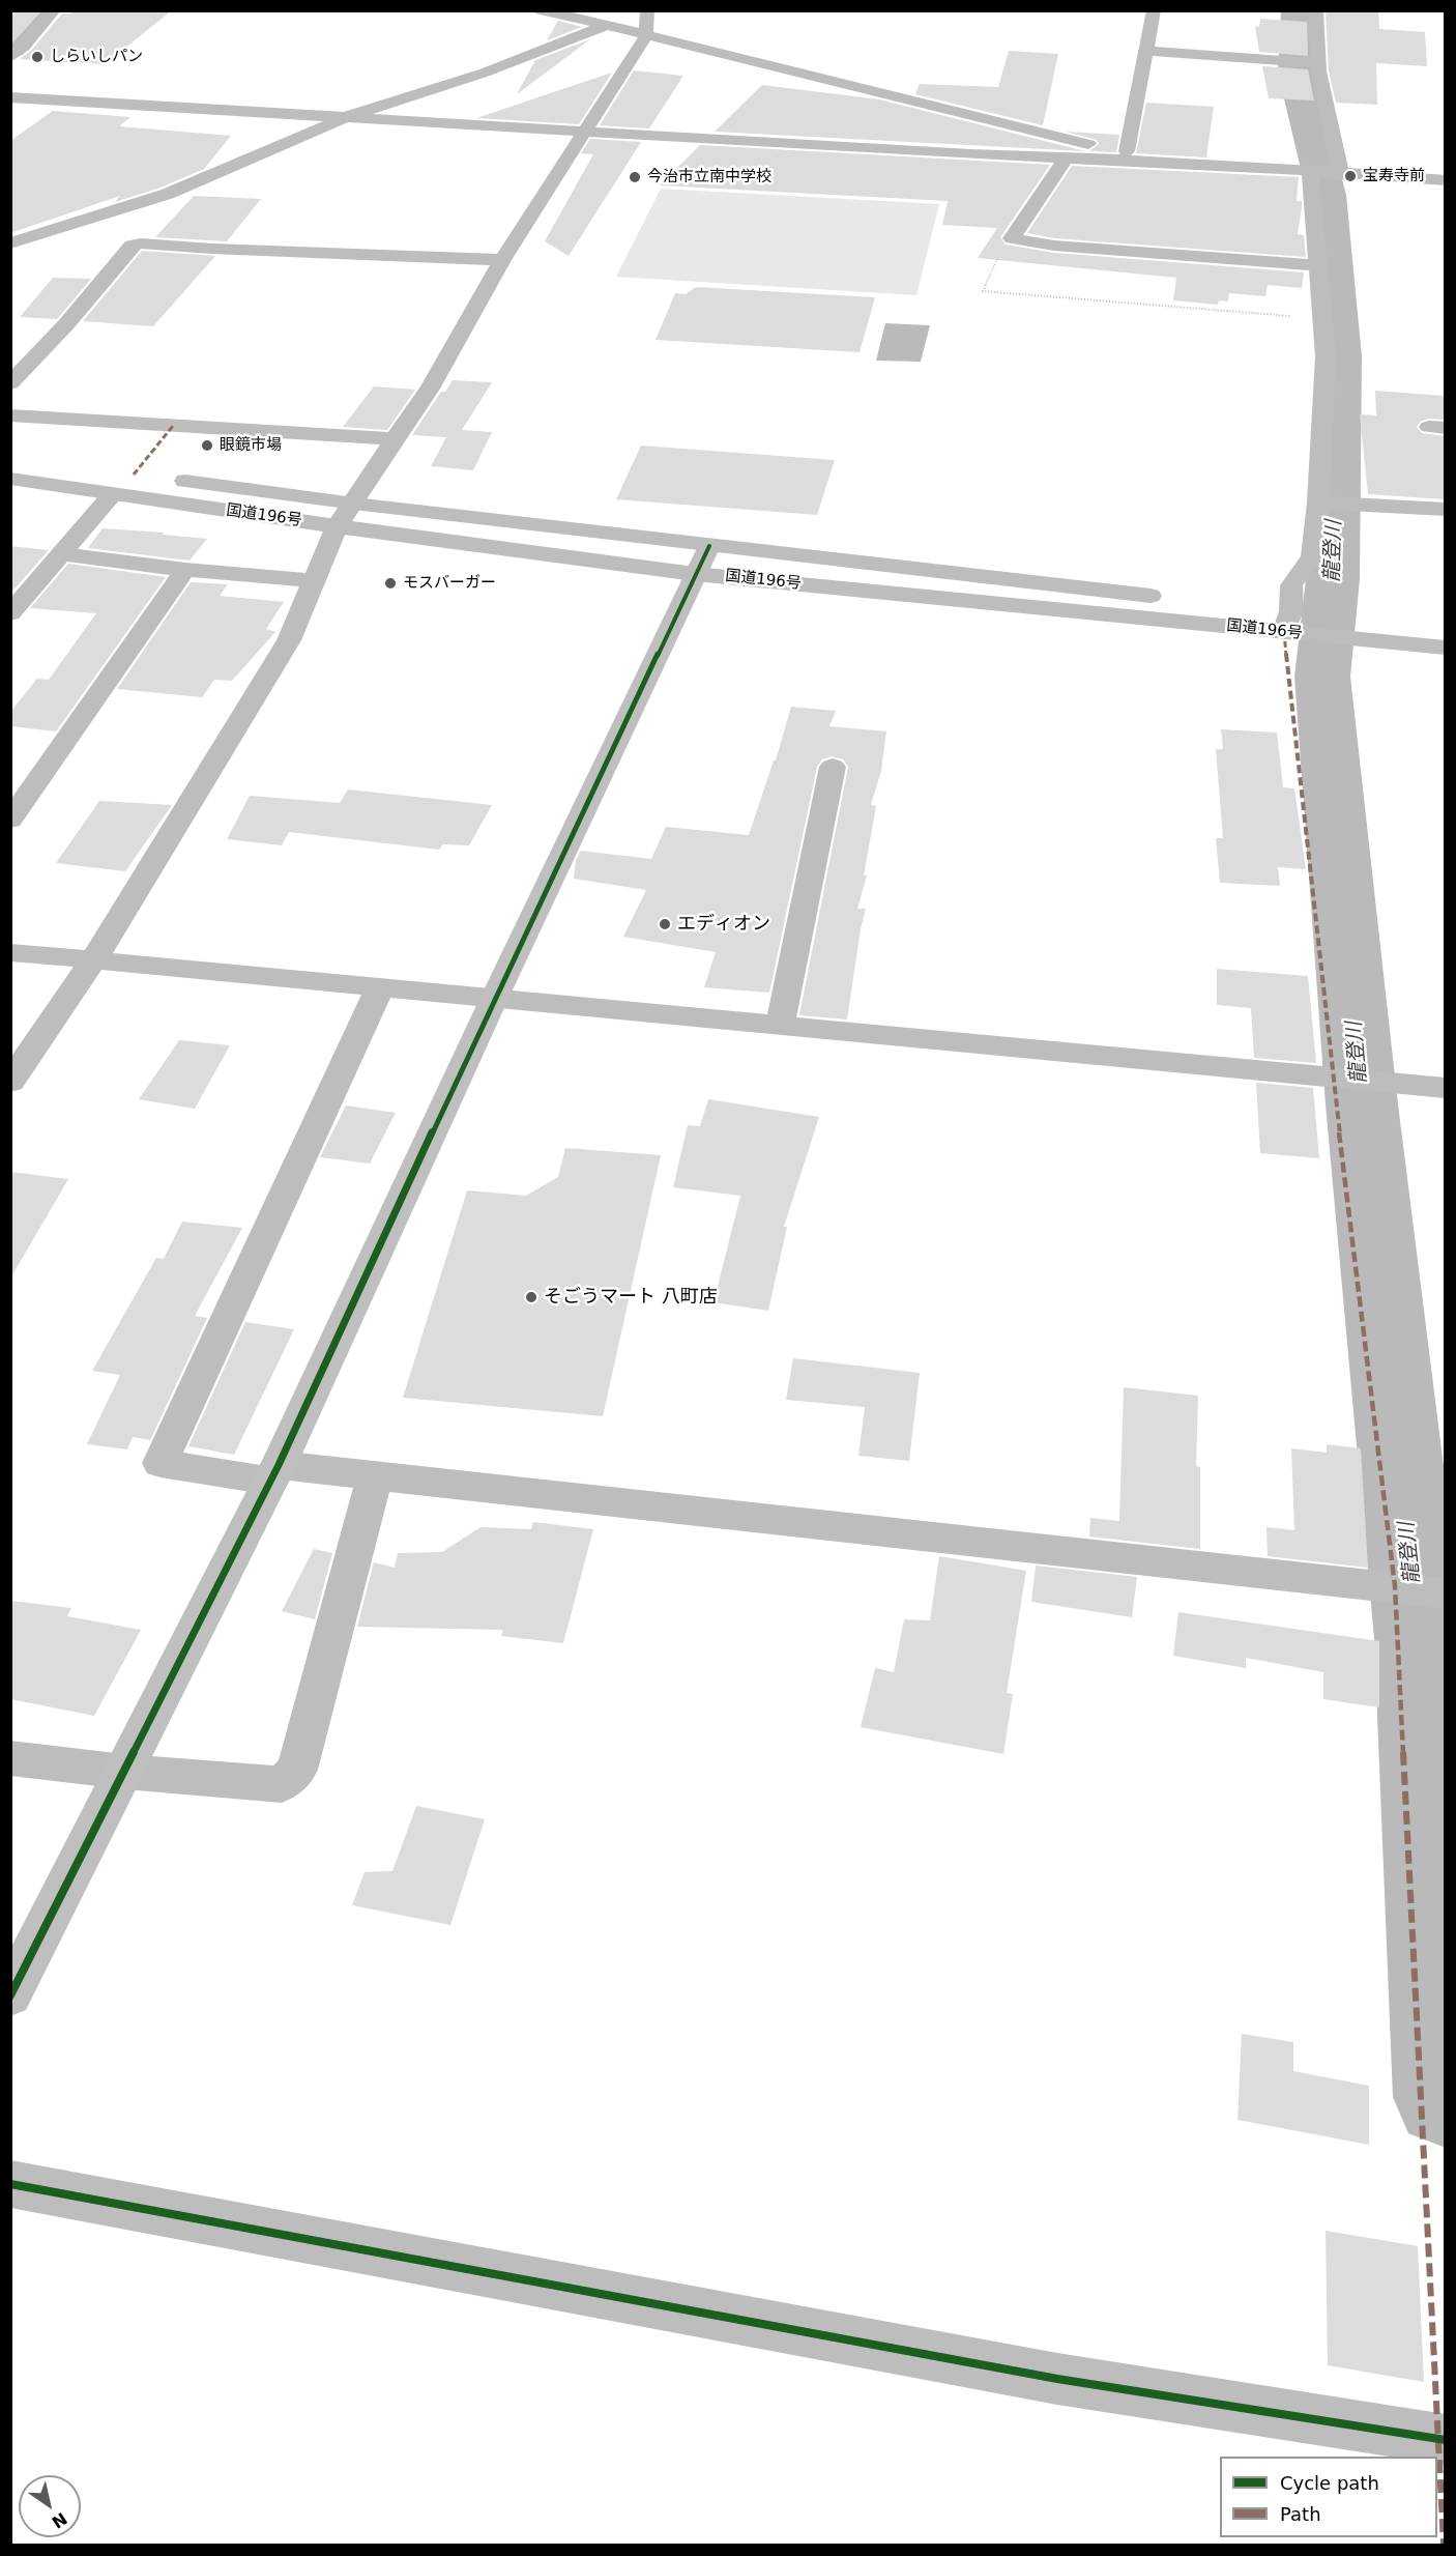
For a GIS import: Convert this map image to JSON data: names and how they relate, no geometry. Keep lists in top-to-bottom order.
{
  "streets": {
    "main road": ["国道196号"]
  },
  "water": ["龍登川"],
  "places": [
    "しらいしパン",
    "宝寿寺前",
    "今治市立南中学校",
    "眼鏡市場",
    "モスバーガー",
    "エディオン",
    "そごうマート 八町店"
  ],
  "legend": ["Cycle path", "Path"],
  "north": "bottom right"
}
